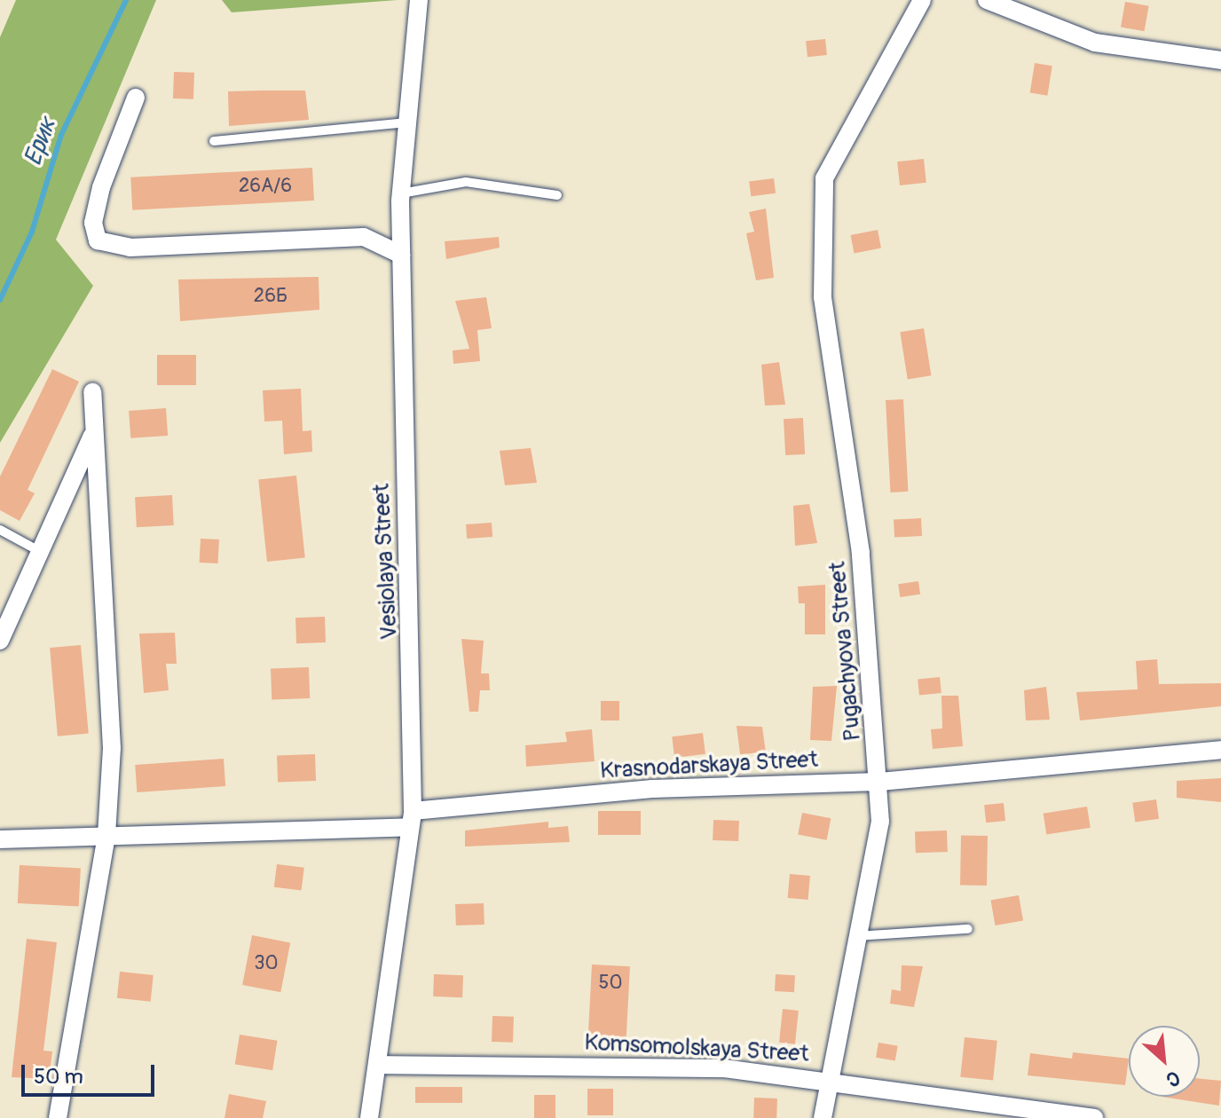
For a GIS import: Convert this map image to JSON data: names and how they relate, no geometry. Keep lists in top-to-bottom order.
{
  "streets": {
    "street": [
      "Vesiolaya Street",
      "Pugachyova Street",
      "Krasnodarskaya Street",
      "Komsomolskaya Street"
    ]
  },
  "crossings": [
    ["Vesiolaya Street", "Krasnodarskaya Street"],
    ["Vesiolaya Street", "Komsomolskaya Street"],
    ["Pugachyova Street", "Krasnodarskaya Street"],
    ["Pugachyova Street", "Komsomolskaya Street"]
  ],
  "water": ["Ерик"],
  "house_numbers": [
    "26А/6",
    "26Б",
    "30",
    "50"
  ],
  "scale_bar": "50 m",
  "north": "bottom right"
}
